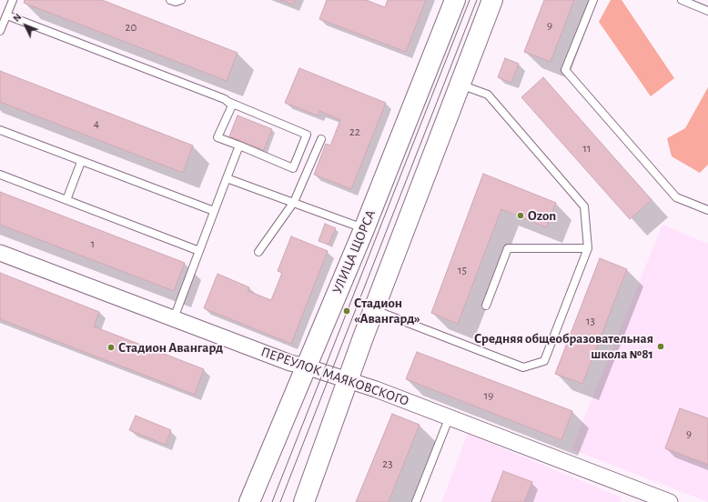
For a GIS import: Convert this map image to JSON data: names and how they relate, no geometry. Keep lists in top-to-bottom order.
{
  "streets": {
    "main road": ["УЛИЦА ЩОРСА"],
    "street": ["ПЕРЕУЛОК МАЯКОВСКОГО"]
  },
  "crossings": [
    ["УЛИЦА ЩОРСА", "ПЕРЕУЛОК МАЯКОВСКОГО"]
  ],
  "places": [
    "Ozon",
    "Стадион «Авангард»",
    "Средняя общеобразовательная школа №81",
    "Стадион Авангард"
  ],
  "house_numbers": [
    "9",
    "20",
    "4",
    "22",
    "11",
    "1",
    "15",
    "13",
    "19",
    "9",
    "23"
  ],
  "north": "top left"
}
